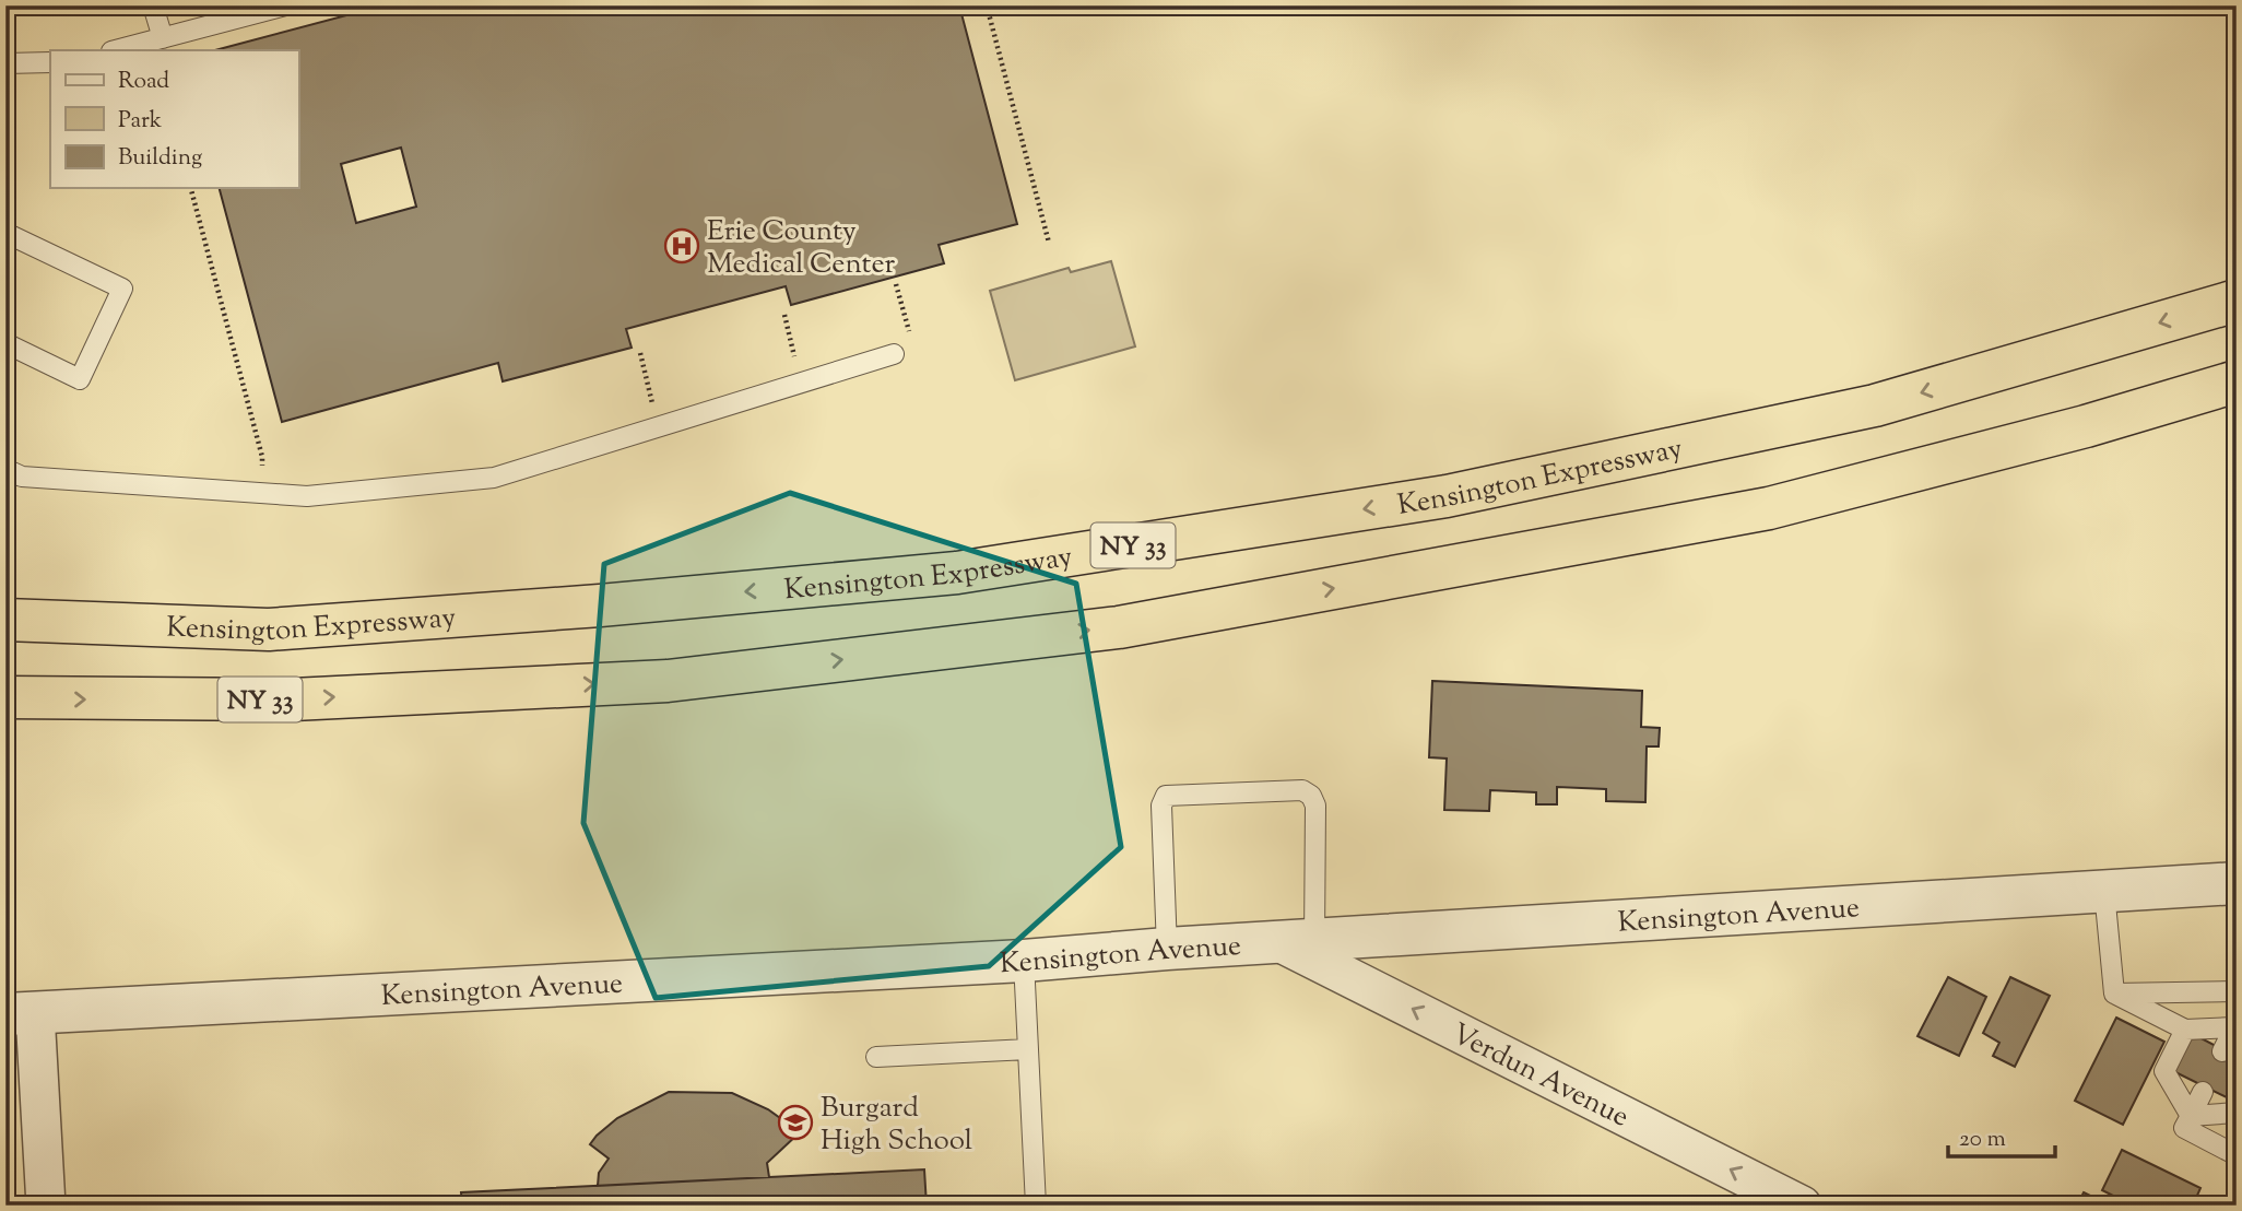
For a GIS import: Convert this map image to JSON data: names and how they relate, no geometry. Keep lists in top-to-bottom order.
{
  "streets": {
    "highway": ["Kensington Expressway", "NY 33"],
    "street": ["Kensington Avenue", "Verdun Avenue"]
  },
  "crossings": [
    ["Kensington Avenue", "Verdun Avenue"]
  ],
  "one_way": ["Verdun Avenue"],
  "places": {
    "hospital": ["Erie County Medical Center"],
    "school or university": ["Burgard High School"]
  },
  "legend": ["Road", "Park", "Building"],
  "scale_bar": "20 m"
}
